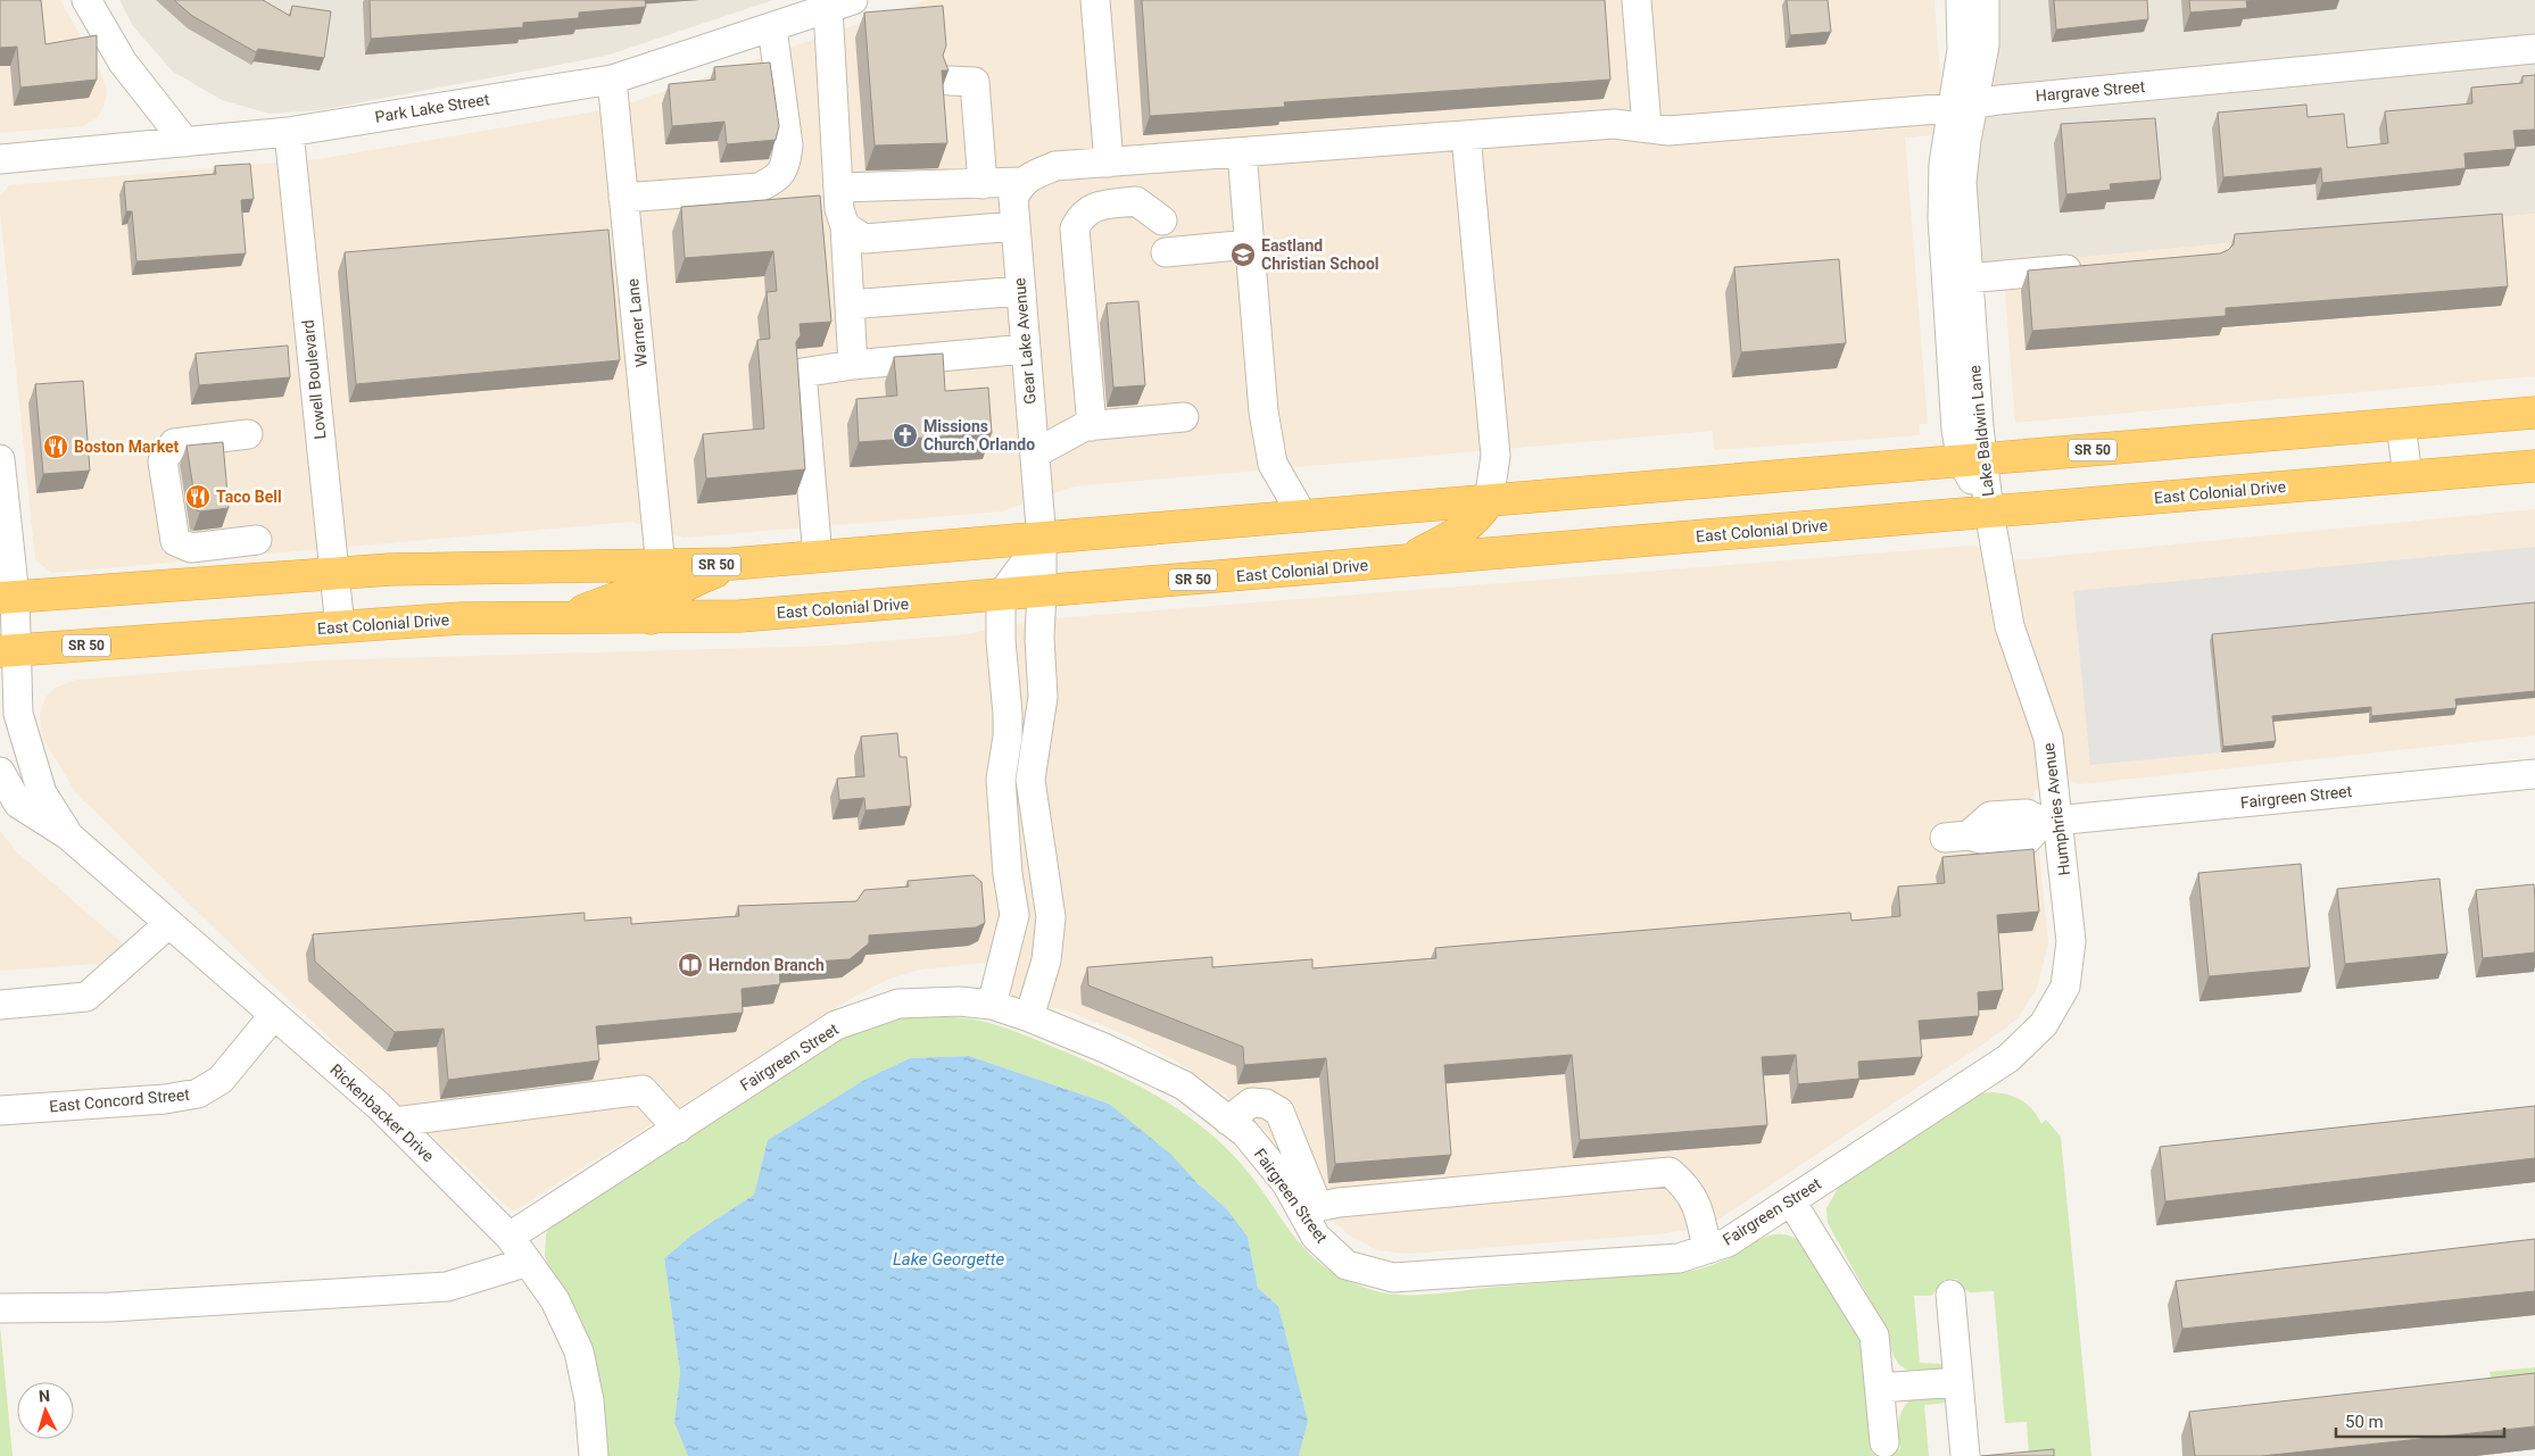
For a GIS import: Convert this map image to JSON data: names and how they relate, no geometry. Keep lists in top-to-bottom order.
{
  "streets": {
    "highway": ["SR 50", "East Colonial Drive"],
    "street": [
      "Hargrave Street",
      "Park Lake Street",
      "Warner Lane",
      "Gear Lake Avenue",
      "Lowell Boulevard",
      "Lake Baldwin Lane",
      "Fairgreen Street",
      "Humphries Avenue",
      "East Concord Street",
      "Rickenbacker Drive"
    ]
  },
  "crossings": [
    ["Hargrave Street", "Gear Lake Avenue"],
    ["Hargrave Street", "Lake Baldwin Lane"],
    ["Park Lake Street", "Warner Lane"],
    ["Park Lake Street", "Lowell Boulevard"],
    ["Warner Lane", "SR 50"],
    ["Gear Lake Avenue", "SR 50"],
    ["Gear Lake Avenue", "East Colonial Drive"],
    ["Gear Lake Avenue", "Fairgreen Street"],
    ["Lowell Boulevard", "SR 50"],
    ["Lowell Boulevard", "East Colonial Drive"],
    ["Lake Baldwin Lane", "SR 50"],
    ["Lake Baldwin Lane", "East Colonial Drive"],
    ["Lake Baldwin Lane", "Humphries Avenue"],
    ["SR 50", "Rickenbacker Drive"],
    ["East Colonial Drive", "Humphries Avenue"],
    ["East Colonial Drive", "Rickenbacker Drive"],
    ["Fairgreen Street", "Humphries Avenue"],
    ["Fairgreen Street", "Rickenbacker Drive"],
    ["East Concord Street", "Rickenbacker Drive"]
  ],
  "water": ["Lake Georgette"],
  "places": {
    "school or university": ["Eastland Christian School"],
    "church": ["Missions Church Orlando"],
    "restaurant": ["Boston Market", "Taco Bell"],
    "library": ["Herndon Branch"]
  },
  "scale_bar": "50 m",
  "north": "top"
}
